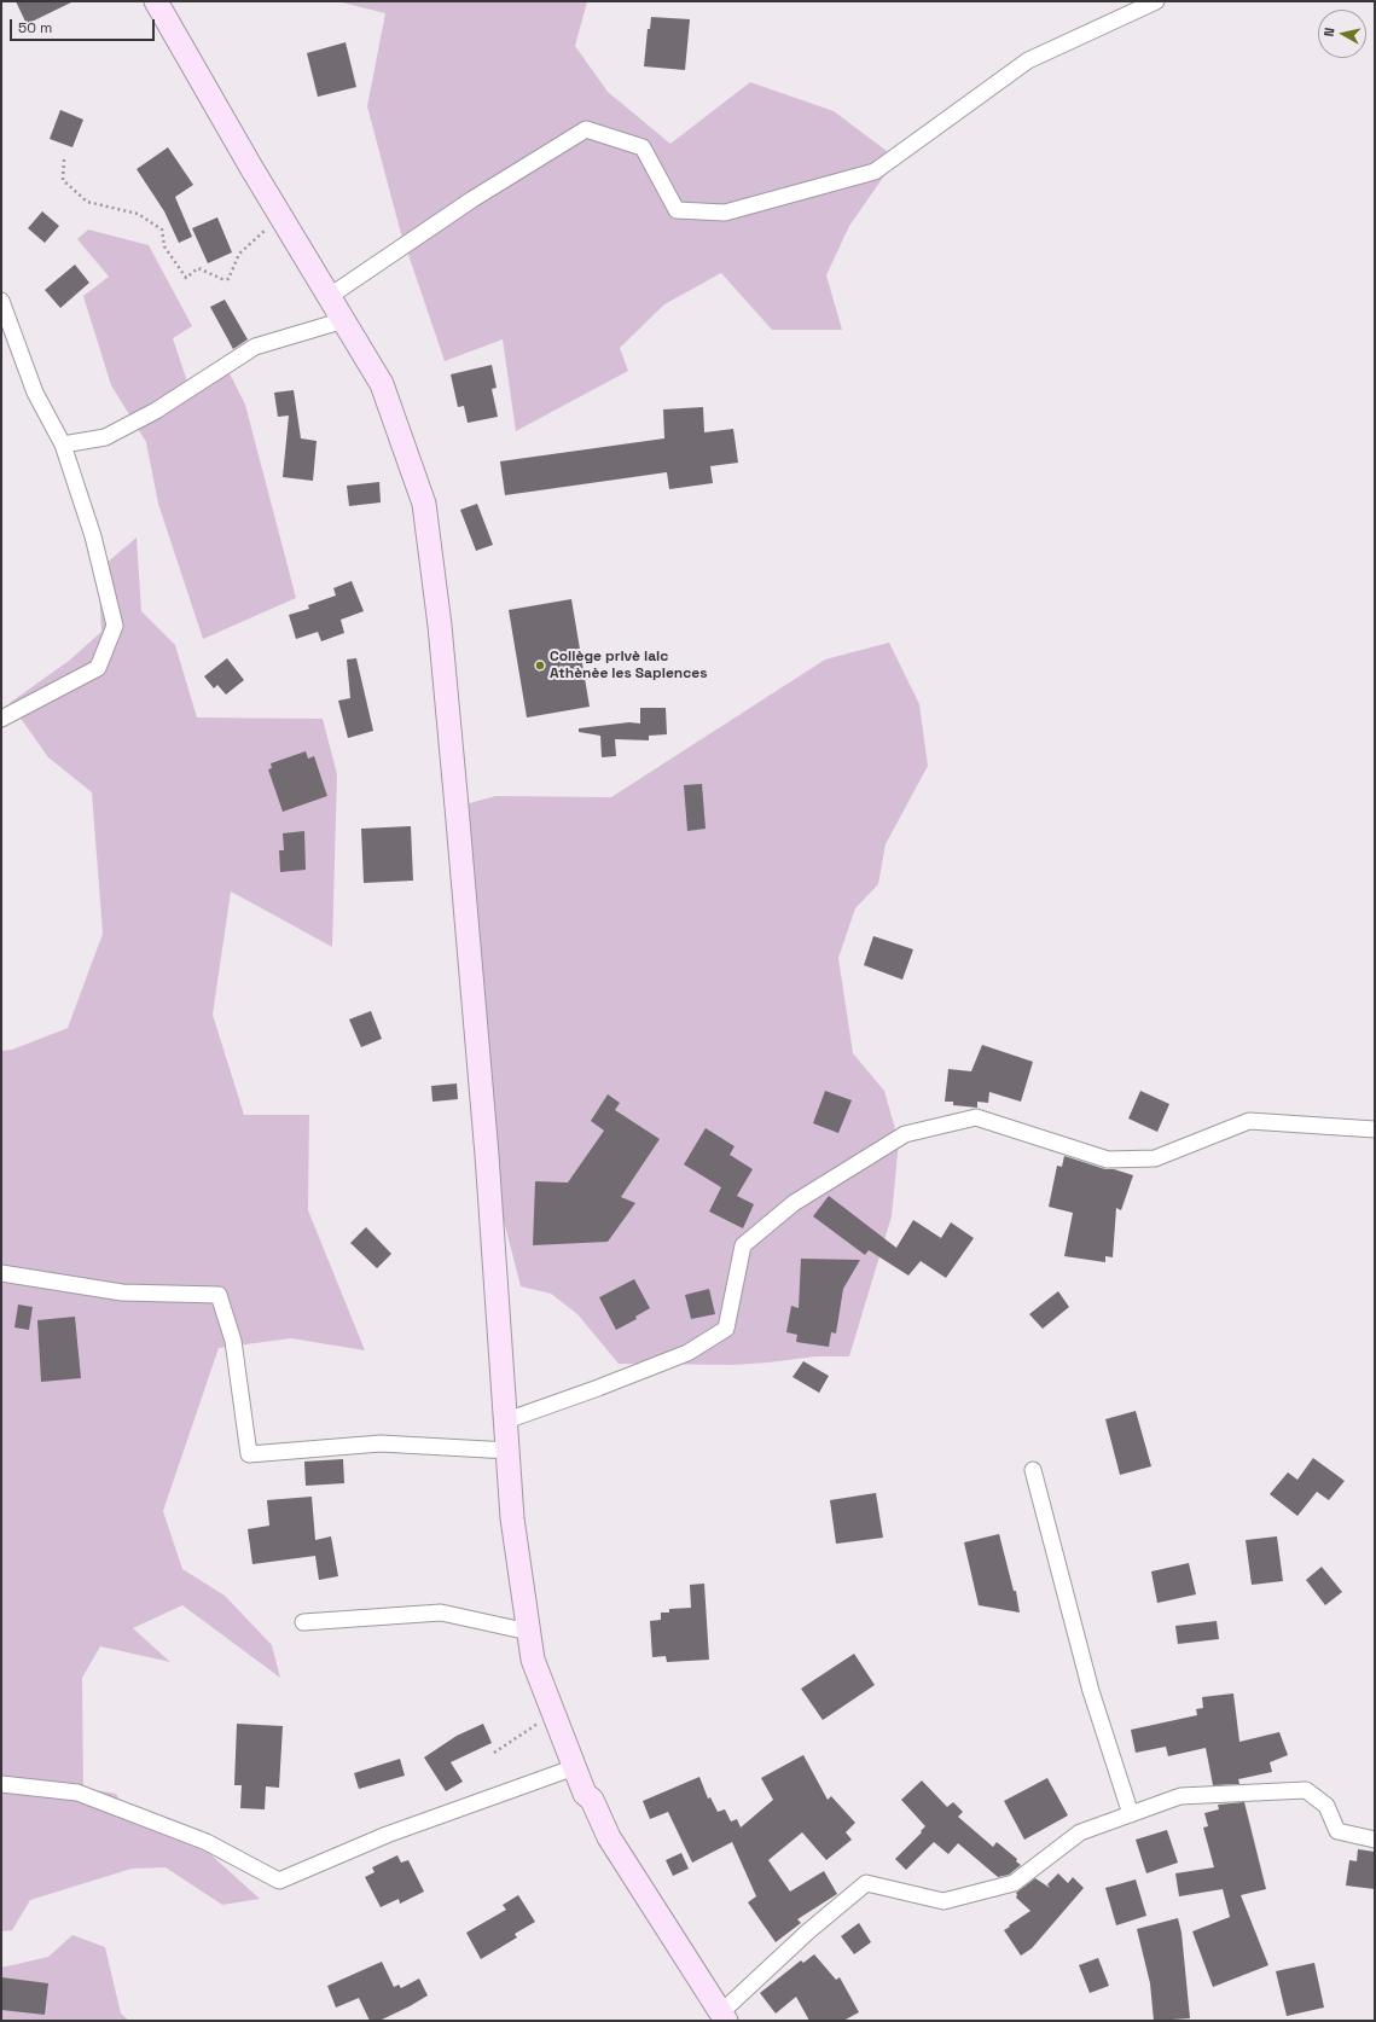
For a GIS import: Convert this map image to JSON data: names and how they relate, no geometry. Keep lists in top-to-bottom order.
{
  "places": ["Collège privè laic Athènèe les Sapiences"],
  "scale_bar": "50 m",
  "north": "left"
}
